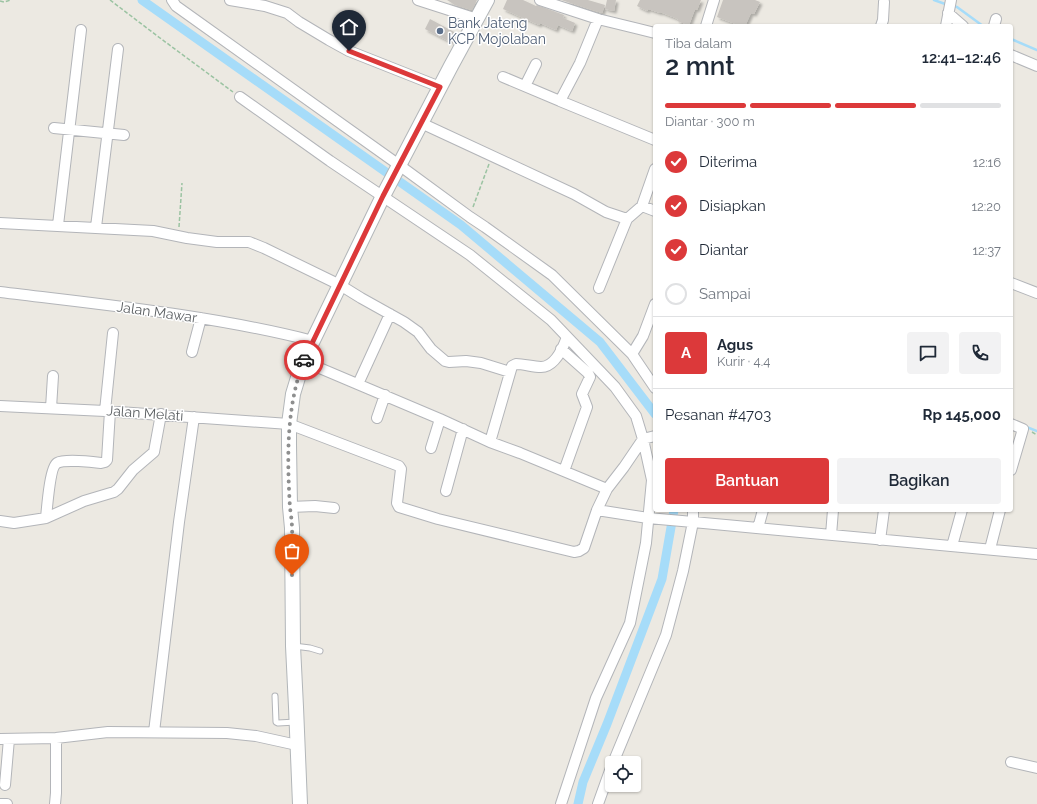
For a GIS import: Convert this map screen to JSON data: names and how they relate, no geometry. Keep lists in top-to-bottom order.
{
  "streets": {
    "street": ["Jalan Mawar", "Jalan Melati"]
  },
  "places": ["Bank Jateng KCP Mojolaban"],
  "page": {
    "heading": ["2 mnt", "Tiba dalam", "12:41–12:46"],
    "panel": [
      "Agus",
      "Kurir · 4.4",
      "Pesanan #4703",
      "Rp 145,000"
    ],
    "bar": "Diantar · 300 m",
    "list": [
      ["Diterima", "12:16"],
      ["Disiapkan", "12:20"],
      ["Diantar", "12:37"],
      "Sampai"
    ],
    "round": "A",
    "buttons": ["Bantuan", "Bagikan"]
  }
}
